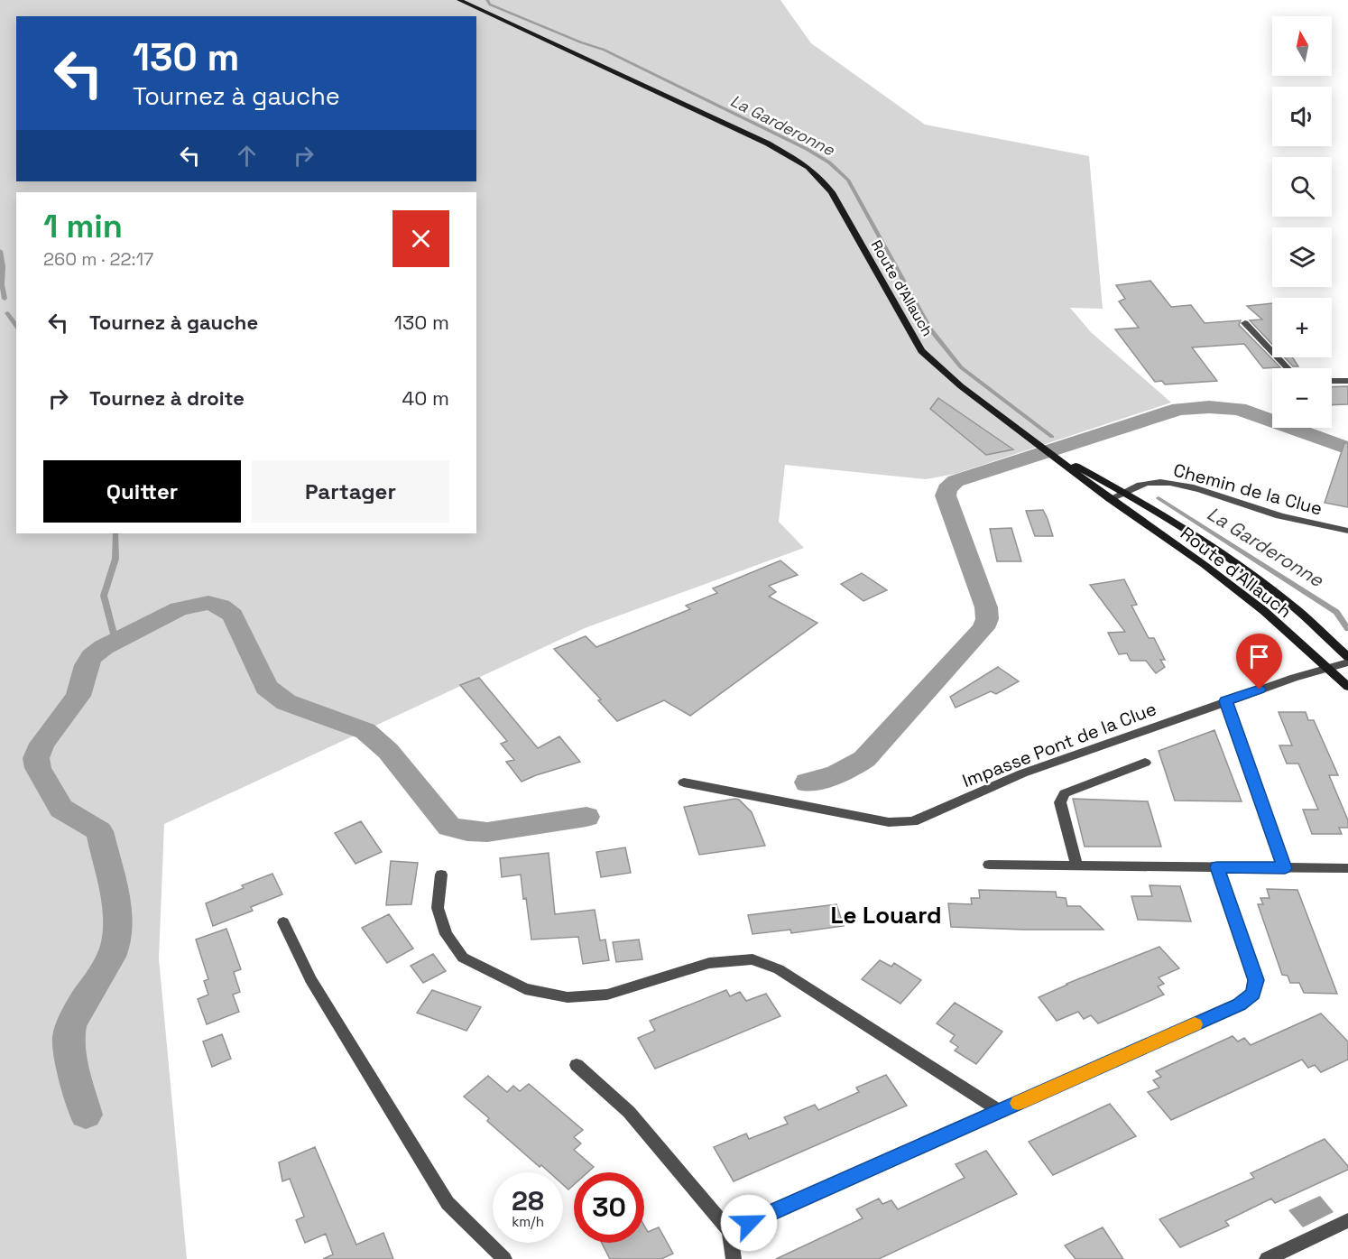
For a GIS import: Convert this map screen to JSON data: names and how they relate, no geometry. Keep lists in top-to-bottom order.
{
  "streets": {
    "main road": ["Route d'Allauch"],
    "street": ["Chemin de la Clue", "Impasse Pont de la Clue"]
  },
  "crossings": [
    ["Route d'Allauch", "Chemin de la Clue"],
    ["Route d'Allauch", "Impasse Pont de la Clue"]
  ],
  "districts": ["Le Louard"],
  "water": ["La Garderonne"],
  "north": "top",
  "page": {
    "map_buttons": ["+", "−"],
    "turn": ["130 m", "Tournez à gauche"],
    "heading": ["1 min", "260 m · 22:17"],
    "list": [
      {
        "name": "Tournez à gauche",
        "value": "130 m"
      },
      {
        "name": "Tournez à droite",
        "value": "40 m"
      }
    ],
    "buttons": ["Quitter", "Partager"],
    "speed": "28 km/h",
    "limit": "30"
  }
}
